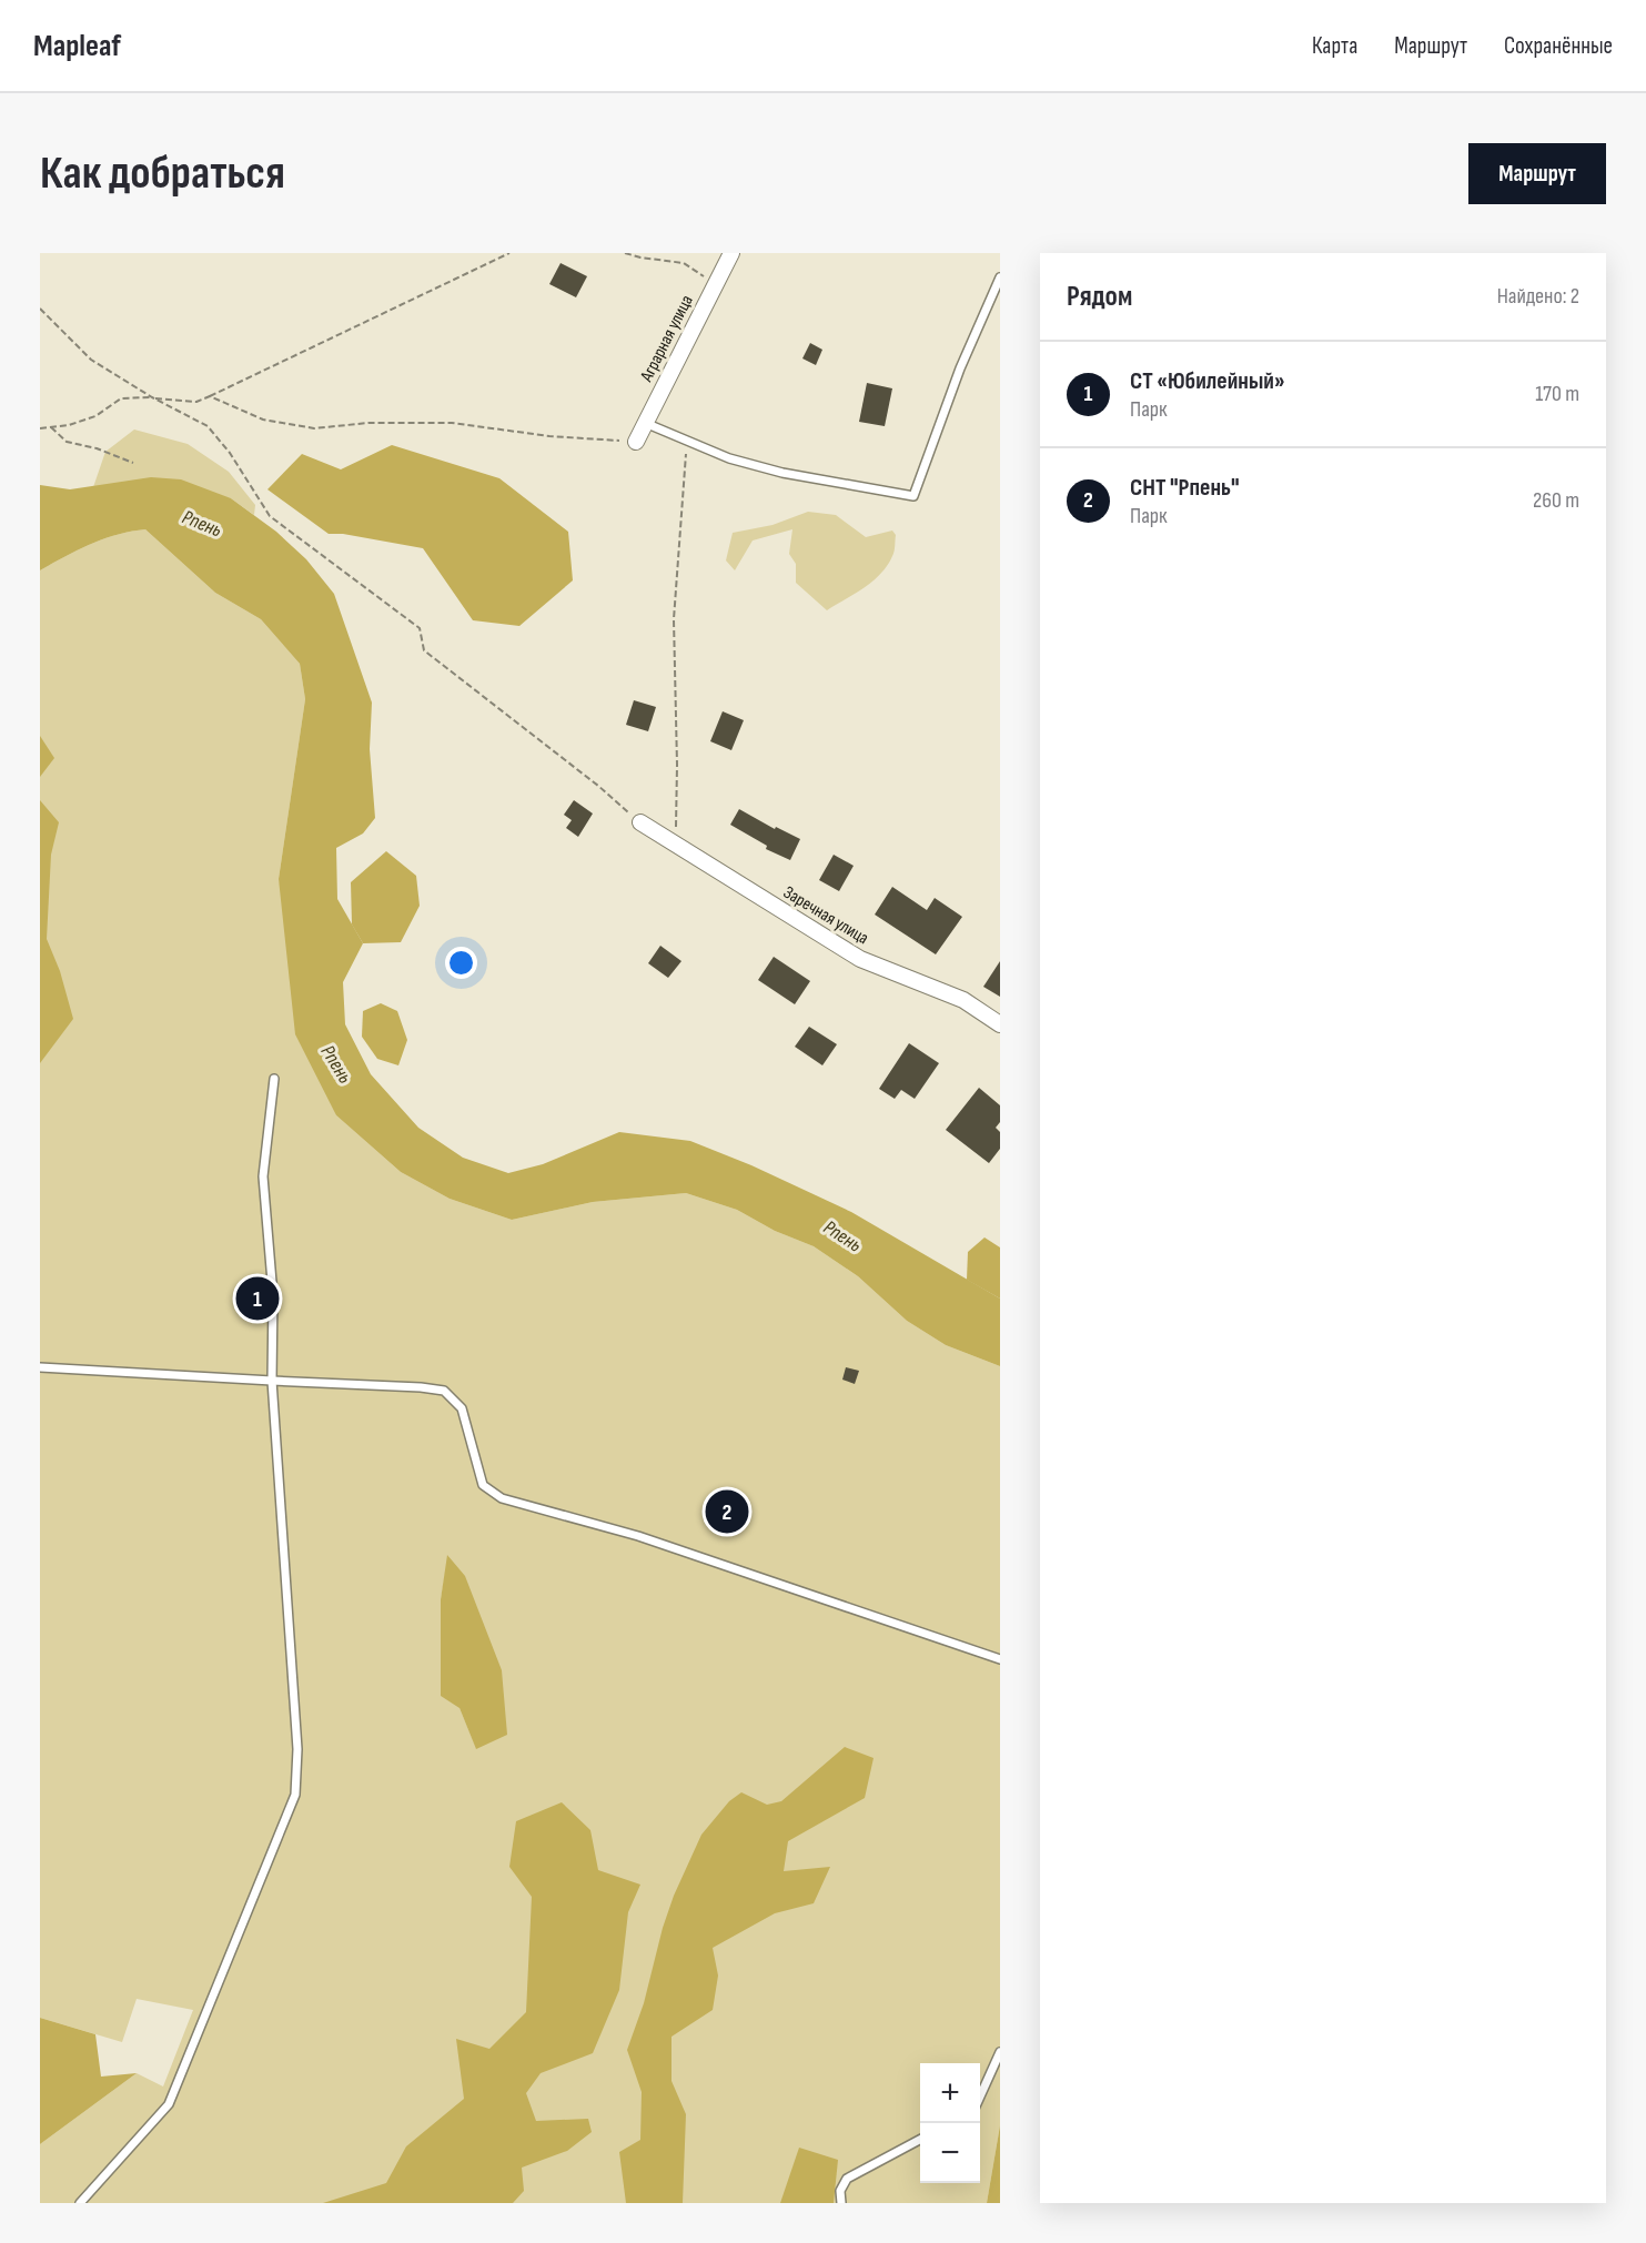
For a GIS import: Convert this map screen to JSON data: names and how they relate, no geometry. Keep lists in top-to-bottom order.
{
  "streets": {
    "street": ["Аграрная улица", "Заречная улица"]
  },
  "water": ["Рпень"],
  "page": {
    "header": "Mapleaf",
    "nav": ["Карта", "Маршрут", "Сохранённые"],
    "buttons": "Маршрут",
    "title": "Как добраться",
    "heading": ["Рядом", "Найдено: 2"],
    "list": [
      {
        "mark": "1",
        "name": "СТ «Юбилейный»",
        "note": "Парк",
        "value": "170 m"
      },
      {
        "mark": "2",
        "name": "СНТ \"Рпень\"",
        "note": "Парк",
        "value": "260 m"
      }
    ],
    "pins": ["1", "2"],
    "map_buttons": ["+", "−"]
  }
}
